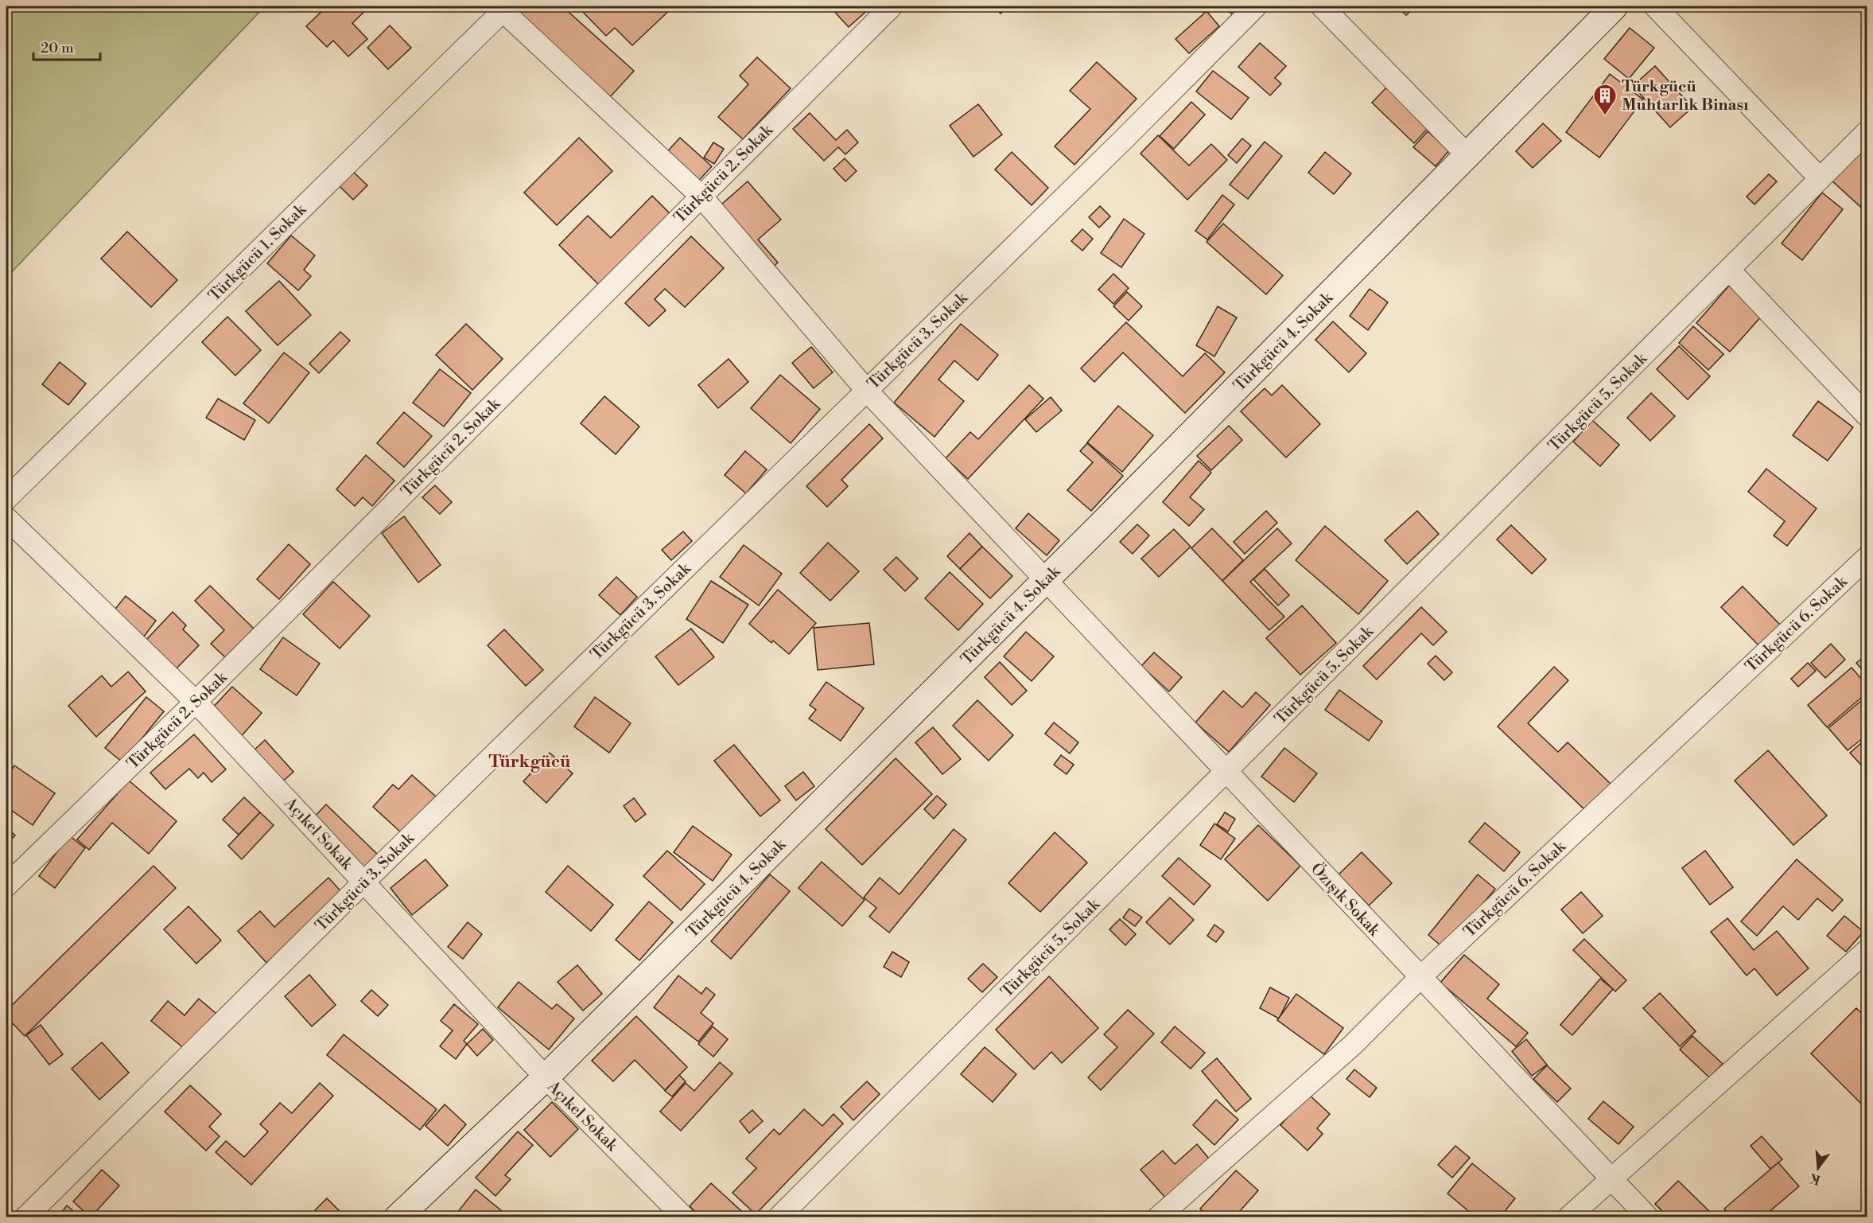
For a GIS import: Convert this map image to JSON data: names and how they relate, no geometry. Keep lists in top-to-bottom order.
{
  "streets": {
    "main road": ["Türkgücü 4. Sokak"],
    "street": [
      "Türkgücü 2. Sokak",
      "Türkgücü 1. Sokak",
      "Türkgücü 3. Sokak",
      "Türkgücü 5. Sokak",
      "Türkgücü 6. Sokak",
      "Açıkel Sokak",
      "Özışık Sokak"
    ]
  },
  "crossings": [
    ["Türkgücü 2. Sokak", "Açıkel Sokak"],
    ["Türkgücü 2. Sokak", "Özışık Sokak"],
    ["Türkgücü 1. Sokak", "Özışık Sokak"],
    ["Türkgücü 3. Sokak", "Açıkel Sokak"],
    ["Türkgücü 3. Sokak", "Özışık Sokak"],
    ["Türkgücü 4. Sokak", "Açıkel Sokak"],
    ["Türkgücü 4. Sokak", "Özışık Sokak"],
    ["Türkgücü 5. Sokak", "Özışık Sokak"],
    ["Türkgücü 6. Sokak", "Özışık Sokak"]
  ],
  "districts": ["Türkgücü"],
  "places": {
    "building": ["Türkgücü Muhtarlık Binası"]
  },
  "scale_bar": "20 m",
  "north": "bottom"
}
